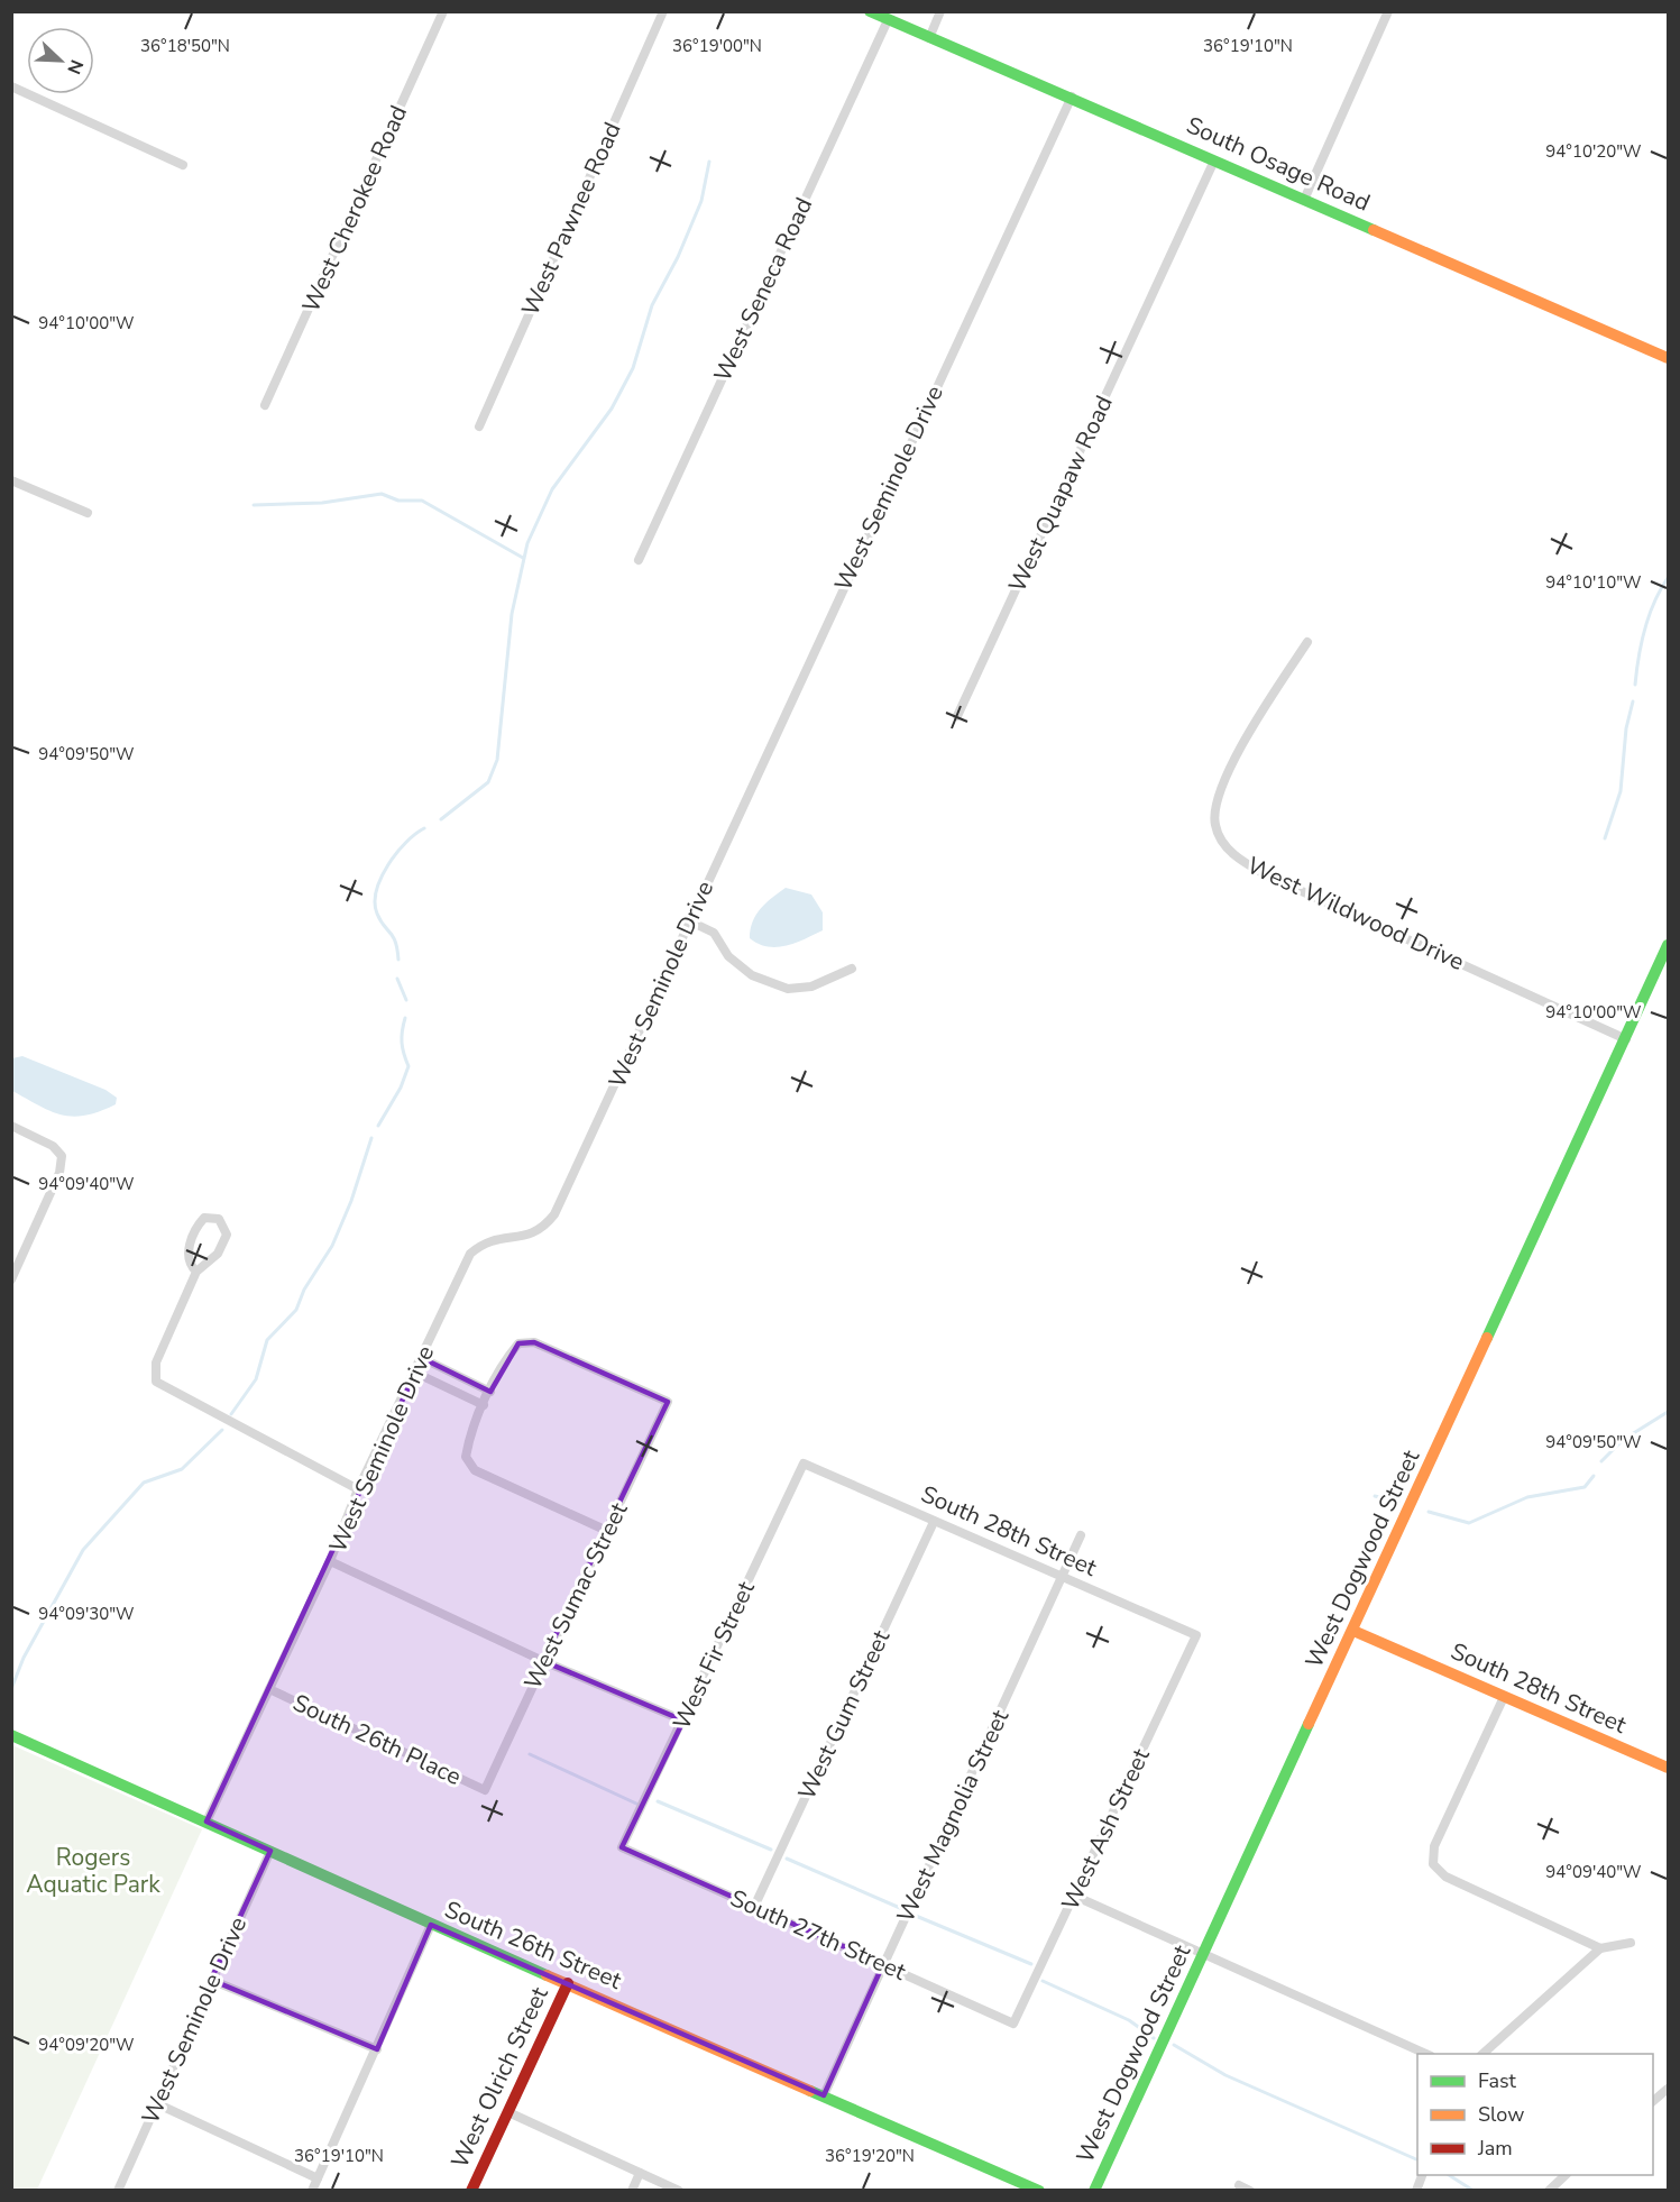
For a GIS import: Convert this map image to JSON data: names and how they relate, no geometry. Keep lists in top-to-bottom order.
{
  "streets": {
    "street": [
      "South Osage Road",
      "West Cherokee Road",
      "West Pawnee Road",
      "West Seneca Road",
      "West Seminole Drive",
      "West Quapaw Road",
      "West Wildwood Drive",
      "South 28th Street",
      "West Dogwood Street",
      "West Sumac Street",
      "West Fir Street",
      "West Gum Street",
      "South 26th Place",
      "West Magnolia Street",
      "West Ash Street",
      "South 27th Street",
      "South 26th Street",
      "West Olrich Street"
    ]
  },
  "crossings": [
    ["South Osage Road", "West Seneca Road"],
    ["South Osage Road", "West Seminole Drive"],
    ["South Osage Road", "West Quapaw Road"],
    ["West Seminole Drive", "South 26th Place"],
    ["West Seminole Drive", "South 26th Street"],
    ["West Wildwood Drive", "West Dogwood Street"],
    ["South 28th Street", "West Dogwood Street"],
    ["South 28th Street", "West Fir Street"],
    ["South 28th Street", "West Gum Street"],
    ["South 28th Street", "West Magnolia Street"],
    ["South 28th Street", "West Ash Street"],
    ["West Sumac Street", "South 26th Place"],
    ["West Fir Street", "South 27th Street"],
    ["West Gum Street", "South 27th Street"],
    ["West Magnolia Street", "South 27th Street"],
    ["West Magnolia Street", "South 26th Street"],
    ["West Ash Street", "South 27th Street"],
    ["South 26th Street", "West Olrich Street"]
  ],
  "parks": ["Rogers Aquatic Park"],
  "legend": ["Fast", "Slow", "Jam"],
  "north": "bottom right",
  "coordinates": [
    "36°18'50\"N",
    "36°19'00\"N",
    "36°19'10\"N",
    "94°10'20\"W",
    "94°10'00\"W",
    "94°10'10\"W",
    "94°09'50\"W",
    "94°09'40\"W",
    "94°09'30\"W",
    "94°09'20\"W",
    "36°19'20\"N"
  ]
}
